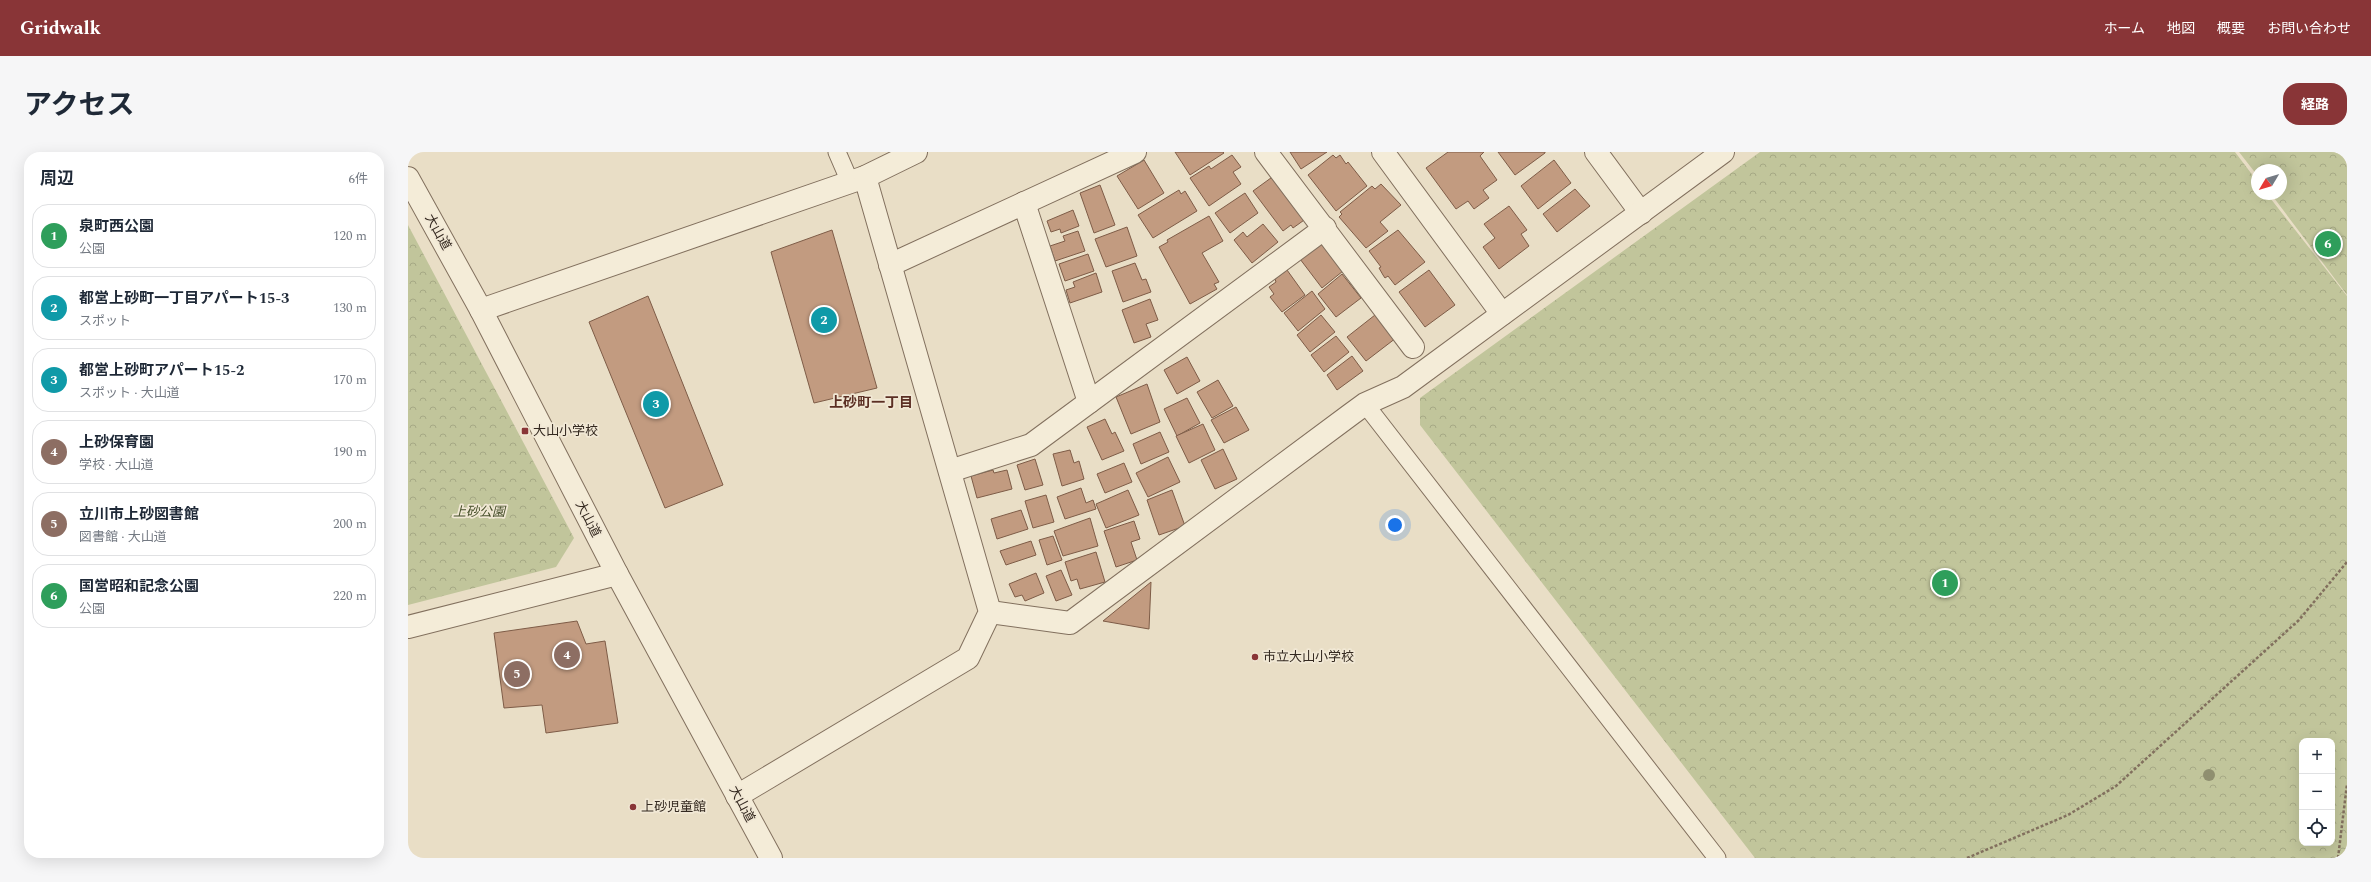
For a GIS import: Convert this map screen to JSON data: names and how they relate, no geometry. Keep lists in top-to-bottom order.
{
  "streets": {
    "street": ["大山道"]
  },
  "districts": ["上砂町一丁目"],
  "parks": ["上砂公園"],
  "places": {
    "transit": ["大山小学校"],
    "other": ["市立大山小学校", "上砂児童館"]
  },
  "north": "bottom left",
  "page": {
    "header": "Gridwalk",
    "nav": [
      "ホーム",
      "地図",
      "概要",
      "お問い合わせ"
    ],
    "title": "アクセス",
    "buttons": "経路",
    "heading": ["周辺", "6件"],
    "list": [
      {
        "mark": "1",
        "name": "泉町西公園",
        "note": "公園",
        "value": "120 m"
      },
      {
        "mark": "2",
        "name": "都営上砂町一丁目アパート15-3",
        "note": "スポット",
        "value": "130 m"
      },
      {
        "mark": "3",
        "name": "都営上砂町アパート15-2",
        "note": "スポット · 大山道",
        "value": "170 m"
      },
      {
        "mark": "4",
        "name": "上砂保育園",
        "note": "学校 · 大山道",
        "value": "190 m"
      },
      {
        "mark": "5",
        "name": "立川市上砂図書館",
        "note": "図書館 · 大山道",
        "value": "200 m"
      },
      {
        "mark": "6",
        "name": "国営昭和記念公園",
        "note": "公園",
        "value": "220 m"
      }
    ],
    "pins": [
      "6",
      "2",
      "3",
      "1",
      "4",
      "5"
    ],
    "map_buttons": ["+", "−"]
  }
}
